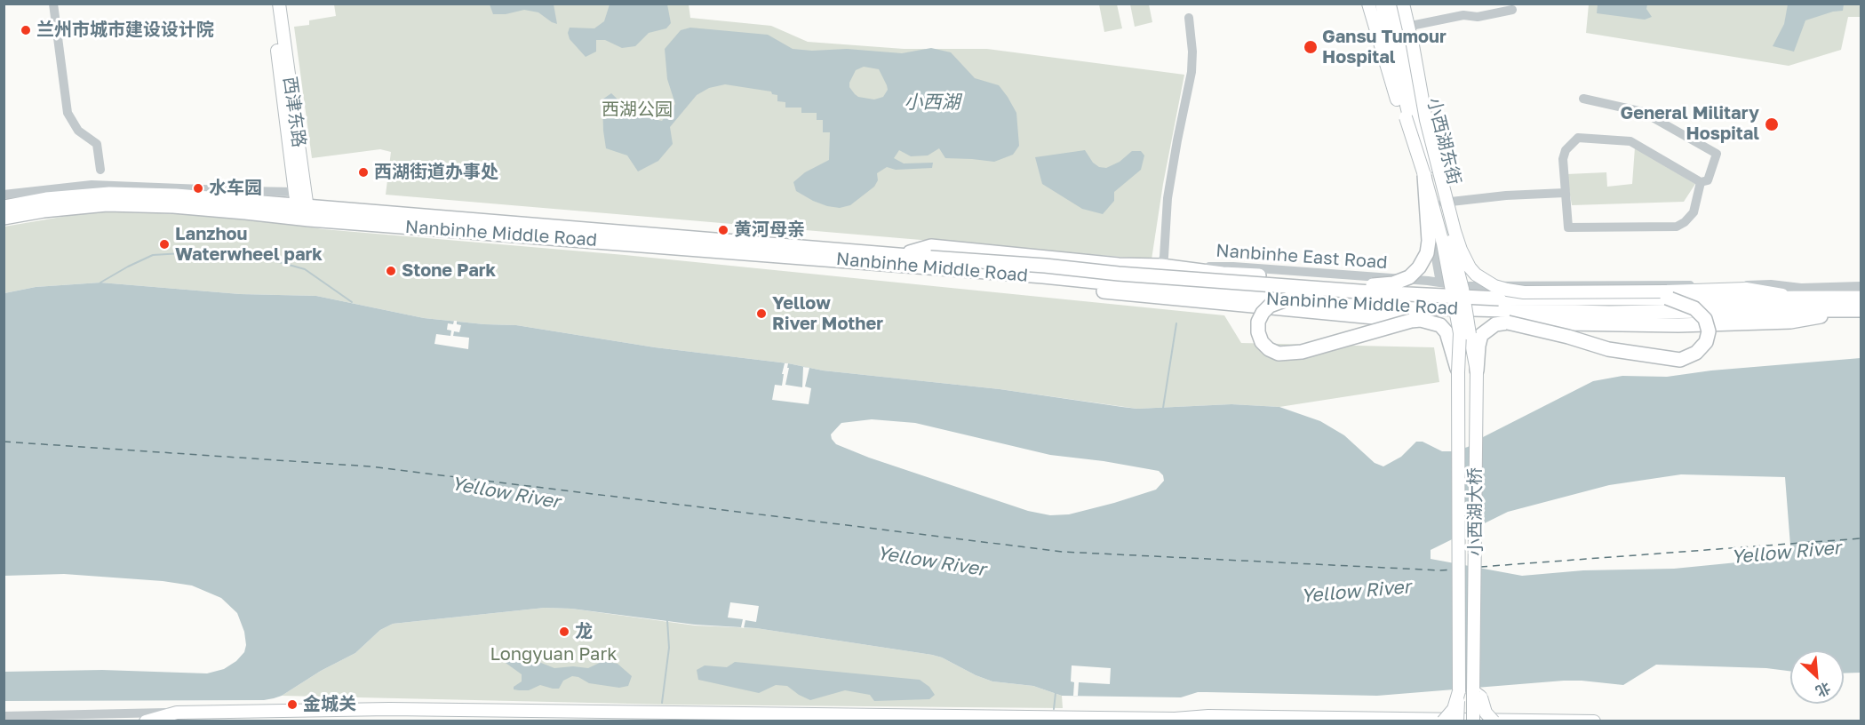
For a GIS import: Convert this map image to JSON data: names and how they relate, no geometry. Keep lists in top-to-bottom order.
{
  "streets": {
    "highway": ["Nanbinhe Middle Road"],
    "main road": ["西津东路", "小西湖大桥"],
    "street": ["小西湖东街", "Nanbinhe East Road"]
  },
  "crossings": [
    ["西津东路", "Nanbinhe Middle Road"],
    ["小西湖东街", "Nanbinhe Middle Road"],
    ["小西湖东街", "Nanbinhe East Road"],
    ["Nanbinhe Middle Road", "Nanbinhe East Road"]
  ],
  "water": ["小西湖", "Yellow River"],
  "parks": ["西湖公园", "Longyuan Park"],
  "places": [
    "兰州市城市建设设计院",
    "Gansu Tumour Hospital",
    "General Military Hospital",
    "西湖街道办事处",
    "水车园",
    "黄河母亲",
    "Lanzhou Waterwheel park",
    "Stone Park",
    "Yellow River Mother",
    "龙",
    "金城关"
  ],
  "north": "bottom right"
}
